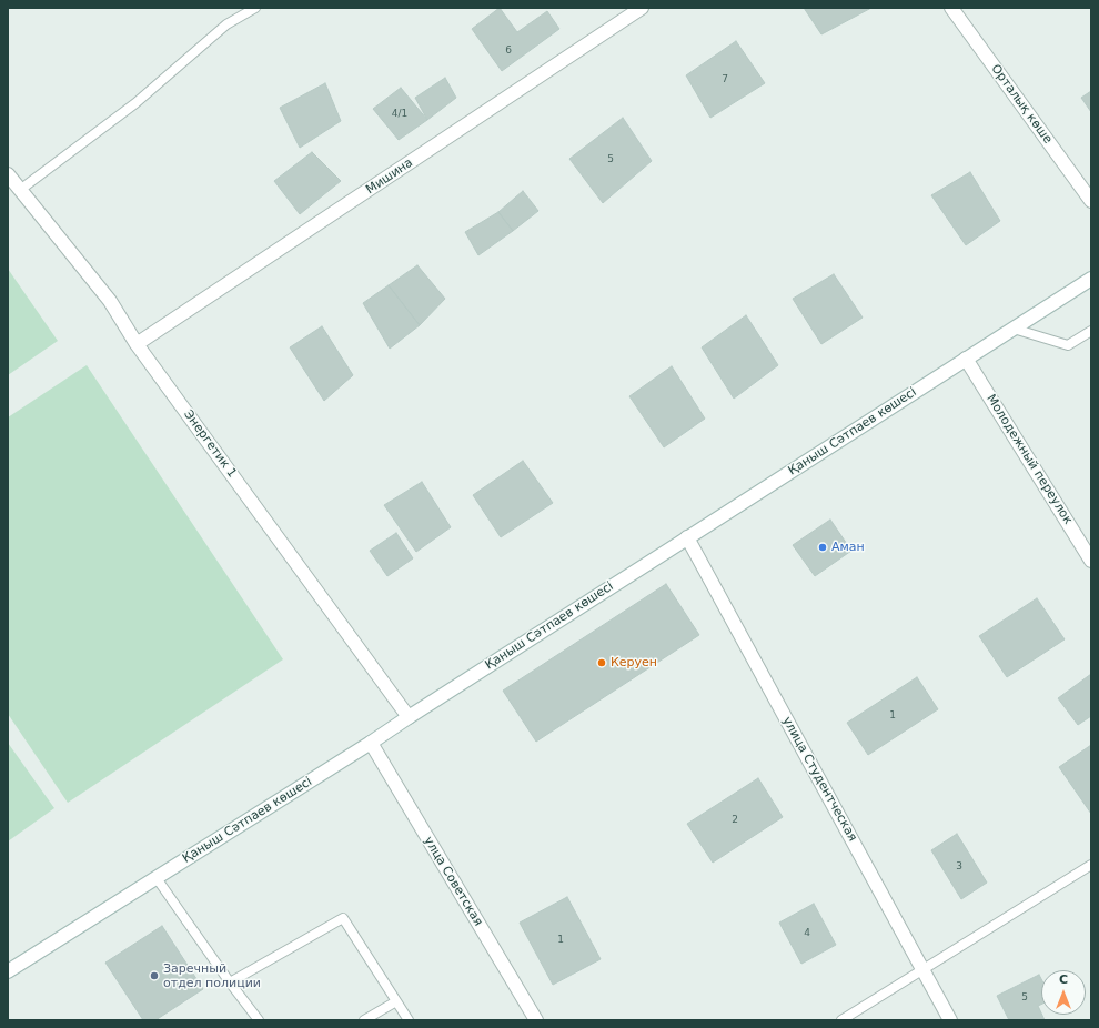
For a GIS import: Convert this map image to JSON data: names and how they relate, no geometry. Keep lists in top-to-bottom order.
{
  "streets": {
    "street": [
      "Орталық көше",
      "Мишина",
      "Қаныш Сәтпаев көшесі",
      "Энергетик 1",
      "Молодежный переулок",
      "улица Студентческая",
      "улца Советская"
    ]
  },
  "crossings": [
    ["Мишина", "Энергетик 1"],
    ["Қаныш Сәтпаев көшесі", "Энергетик 1"],
    ["Қаныш Сәтпаев көшесі", "Молодежный переулок"],
    ["Қаныш Сәтпаев көшесі", "улица Студентческая"],
    ["Қаныш Сәтпаев көшесі", "улца Советская"]
  ],
  "places": ["Аман", "Керуен", "Заречный отдел полиции"],
  "house_numbers": [
    "6",
    "7",
    "4/1",
    "5",
    "1",
    "2",
    "3",
    "4",
    "1",
    "5"
  ],
  "north": "top"
}
